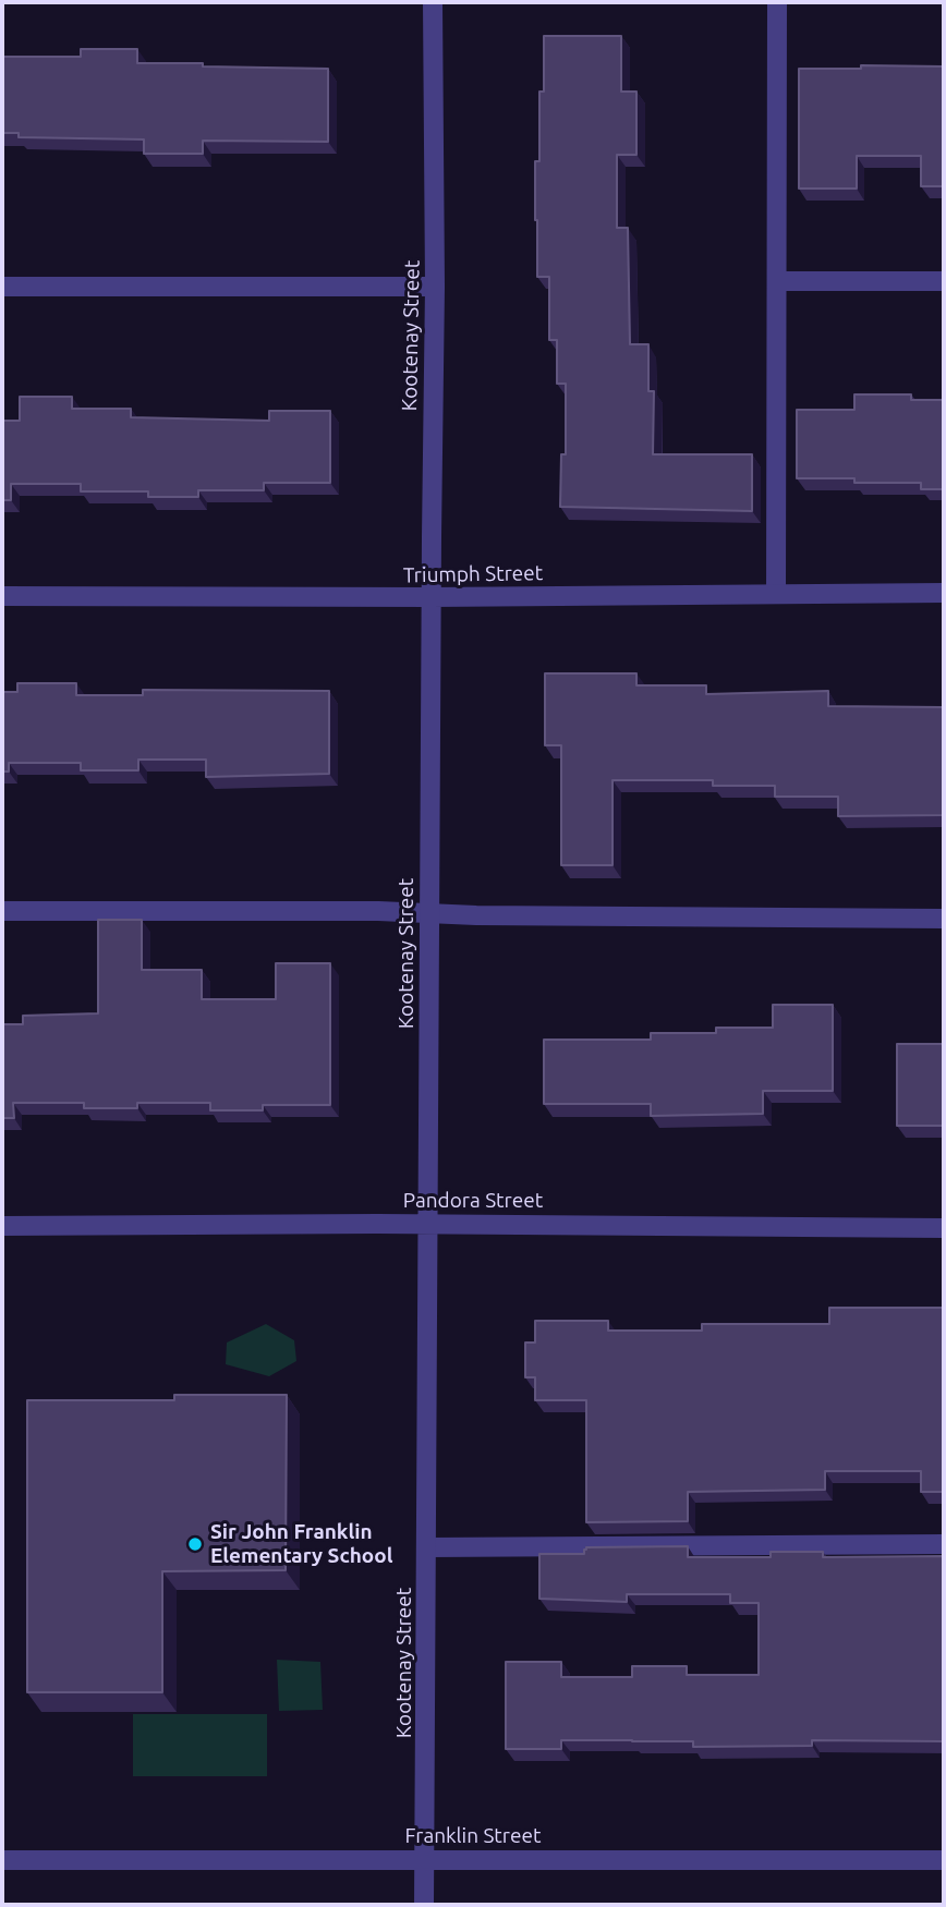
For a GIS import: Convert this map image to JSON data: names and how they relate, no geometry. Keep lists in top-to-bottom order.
{
  "streets": {
    "street": [
      "Kootenay Street",
      "Triumph Street",
      "Pandora Street",
      "Franklin Street"
    ]
  },
  "crossings": [
    ["Kootenay Street", "Triumph Street"],
    ["Kootenay Street", "Pandora Street"],
    ["Kootenay Street", "Franklin Street"]
  ],
  "places": ["Sir John Franklin Elementary School"]
}
